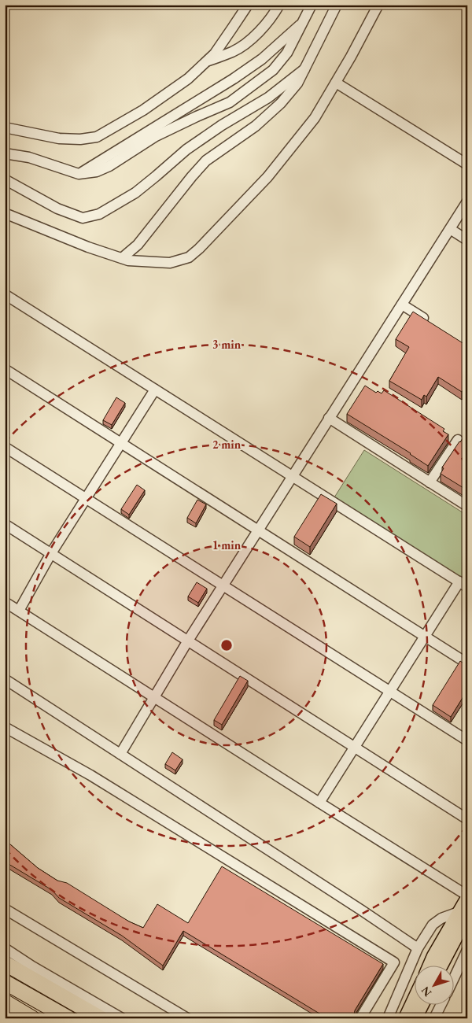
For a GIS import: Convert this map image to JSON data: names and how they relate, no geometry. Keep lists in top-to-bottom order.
{
  "north": "bottom left",
  "rings": ["3 min", "2 min", "1 min"]
}
